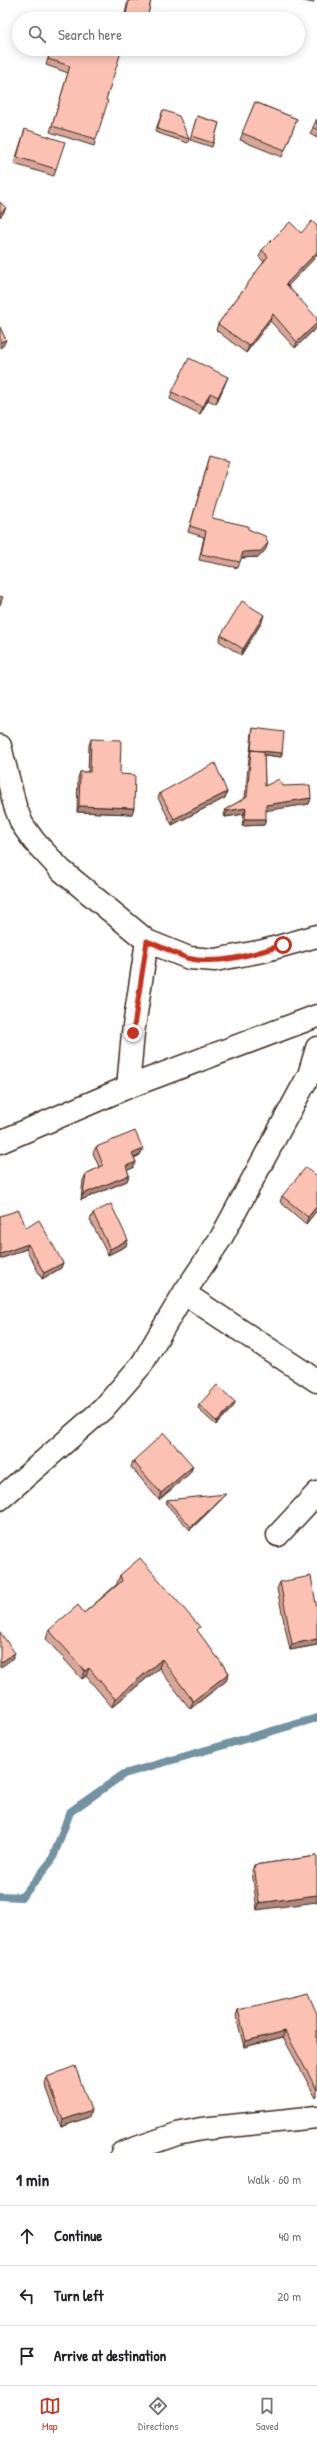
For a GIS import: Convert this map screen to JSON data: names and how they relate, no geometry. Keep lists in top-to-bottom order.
{
  "page": {
    "search": "Search here",
    "heading": ["1 min", "Walk · 60 m"],
    "list": [
      ["Continue", "40 m"],
      ["Turn left", "20 m"],
      "Arrive at destination"
    ],
    "nav": ["Map", "Directions", "Saved"]
  }
}
